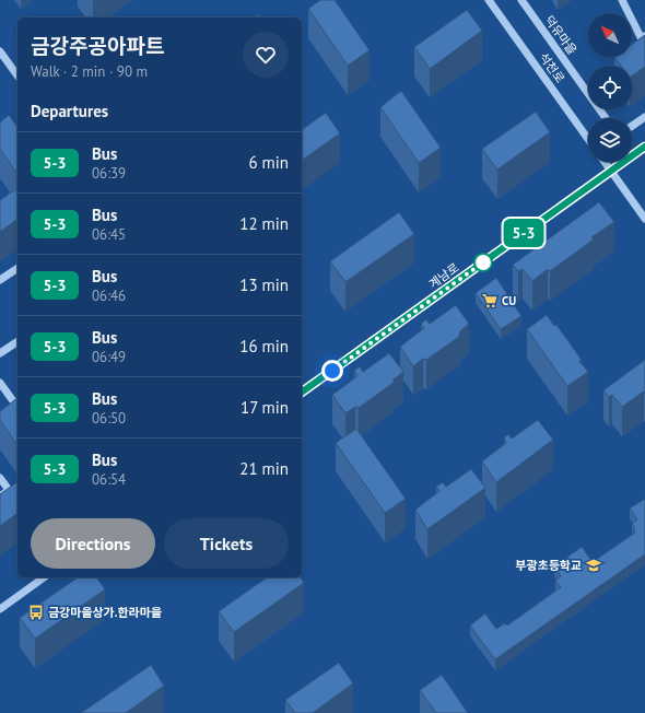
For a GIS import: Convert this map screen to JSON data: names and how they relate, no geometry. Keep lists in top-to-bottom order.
{
  "streets": {
    "street": ["덕유마을", "석천로", "계남로"]
  },
  "places": {
    "supermarket": ["CU"],
    "school or university": ["부광초등학교"],
    "bus stop": ["금강마을상가.한라마을"]
  },
  "lines": ["bus line 5-3"],
  "north": "top left",
  "page": {
    "on_map": "5-3",
    "heading": [
      ["금강주공아파트", "Walk · 2 min · 90 m"],
      "Departures"
    ],
    "list": [
      {
        "mark": "5-3",
        "name": "Bus",
        "note": "06:39",
        "value": "6 min"
      },
      {
        "mark": "5-3",
        "name": "Bus",
        "note": "06:45",
        "value": "12 min"
      },
      {
        "mark": "5-3",
        "name": "Bus",
        "note": "06:46",
        "value": "13 min"
      },
      {
        "mark": "5-3",
        "name": "Bus",
        "note": "06:49",
        "value": "16 min"
      },
      {
        "mark": "5-3",
        "name": "Bus",
        "note": "06:50",
        "value": "17 min"
      },
      {
        "mark": "5-3",
        "name": "Bus",
        "note": "06:54",
        "value": "21 min"
      }
    ],
    "buttons": ["Directions", "Tickets"]
  }
}
